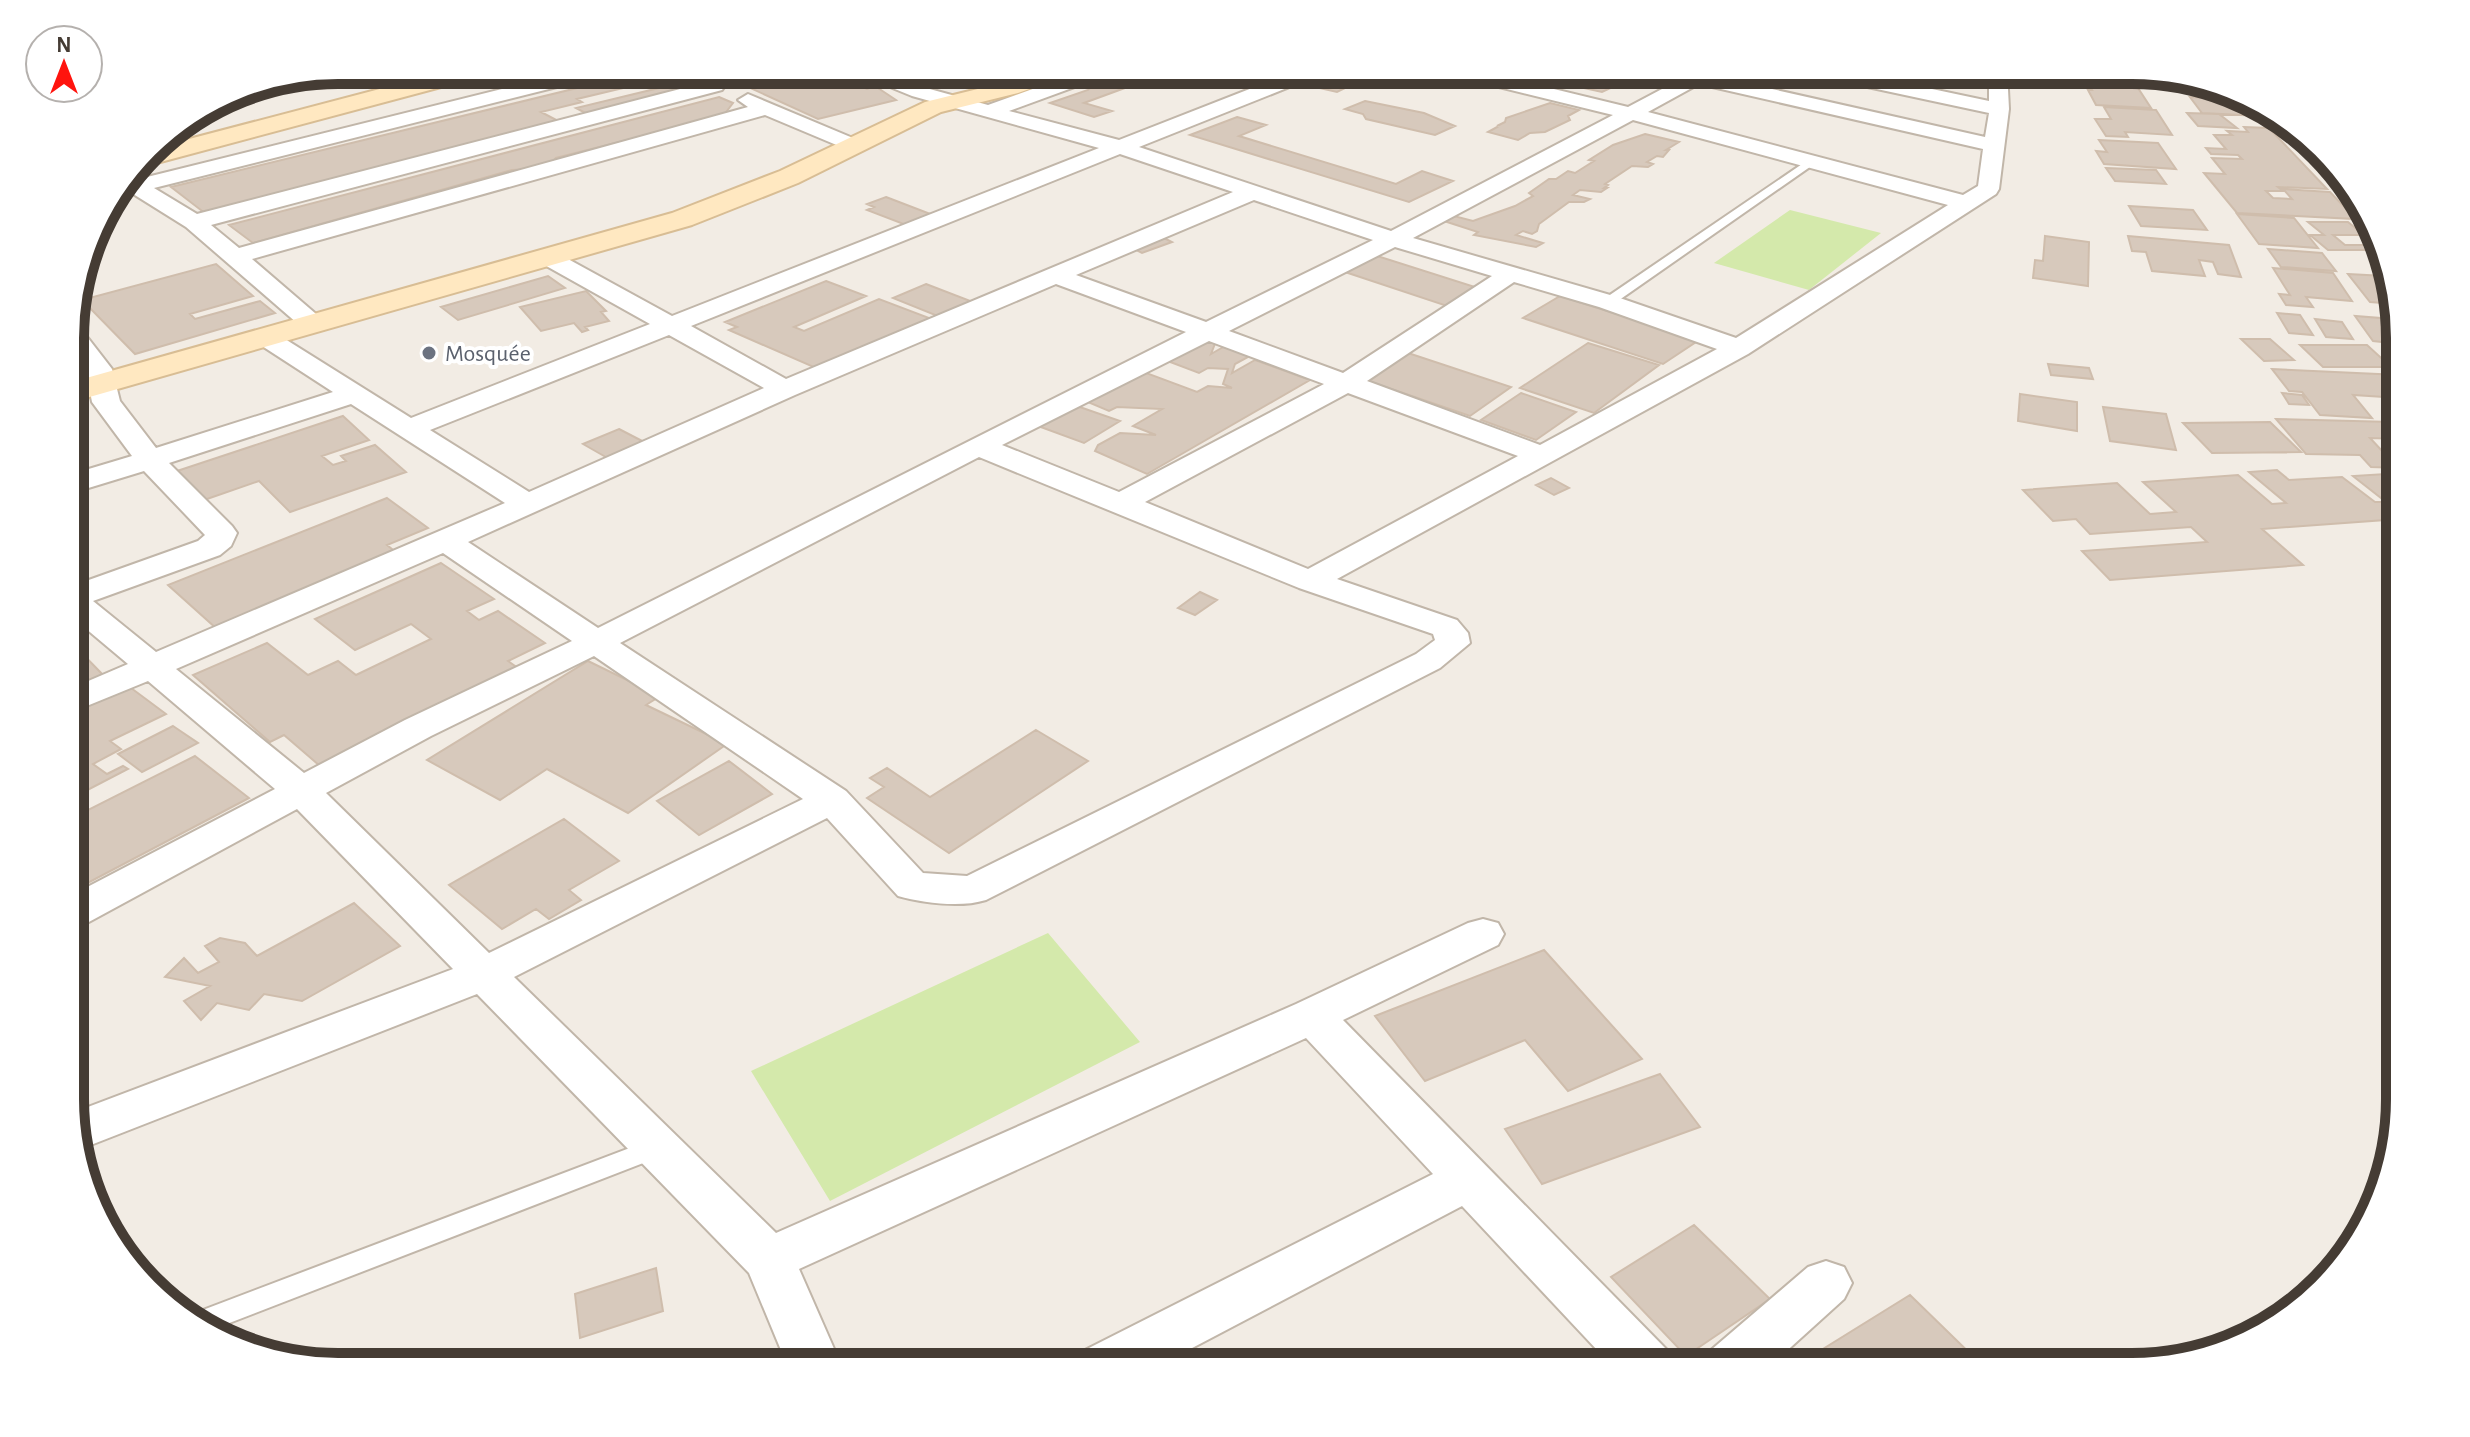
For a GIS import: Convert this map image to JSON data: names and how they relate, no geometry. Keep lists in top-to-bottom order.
{
  "places": ["Mosquée"],
  "north": "top"
}
